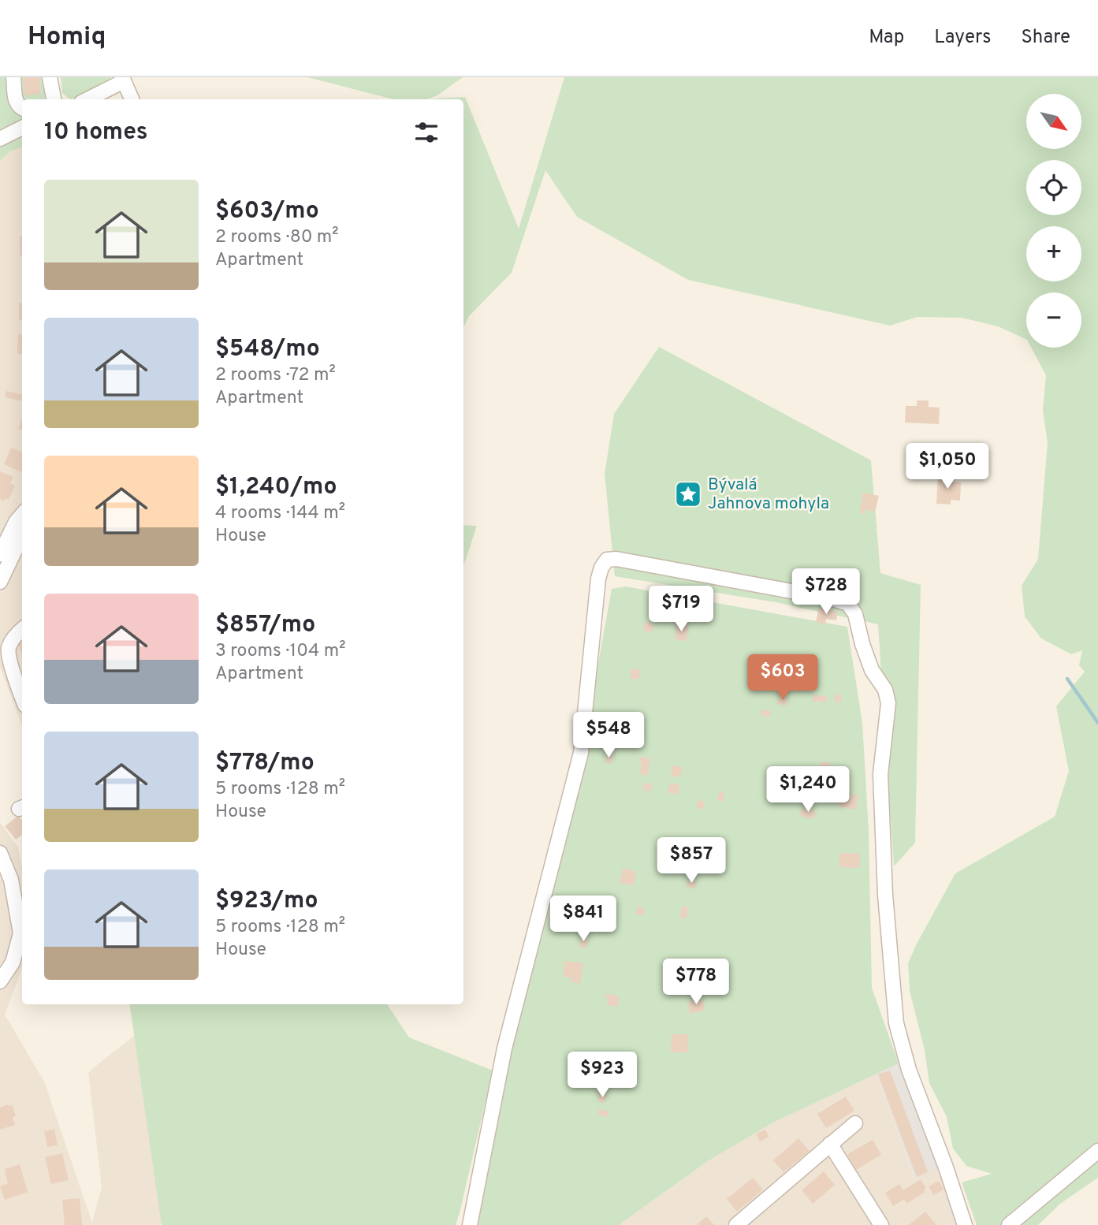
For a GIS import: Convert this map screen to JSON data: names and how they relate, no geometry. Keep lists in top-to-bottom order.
{
  "places": {
    "place": ["Bývalá Jahnova mohyla"]
  },
  "north": "bottom right",
  "page": {
    "header": "Homiq",
    "nav": ["Map", "Layers", "Share"],
    "map_buttons": ["+", "−"],
    "heading": "10 homes",
    "list": [
      {
        "name": "$603/mo",
        "note": "2 rooms · 80 m² · Apartment"
      },
      {
        "name": "$548/mo",
        "note": "2 rooms · 72 m² · Apartment"
      },
      {
        "name": "$1,240/mo",
        "note": "4 rooms · 144 m² · House"
      },
      {
        "name": "$857/mo",
        "note": "3 rooms · 104 m² · Apartment"
      },
      {
        "name": "$778/mo",
        "note": "5 rooms · 128 m² · House"
      },
      {
        "name": "$923/mo",
        "note": "5 rooms · 128 m² · House"
      }
    ],
    "price": [
      "$1,050",
      "$728",
      "$719",
      "$603",
      "$548",
      "$1,240",
      "$857",
      "$841",
      "$778",
      "$923"
    ]
  }
}
